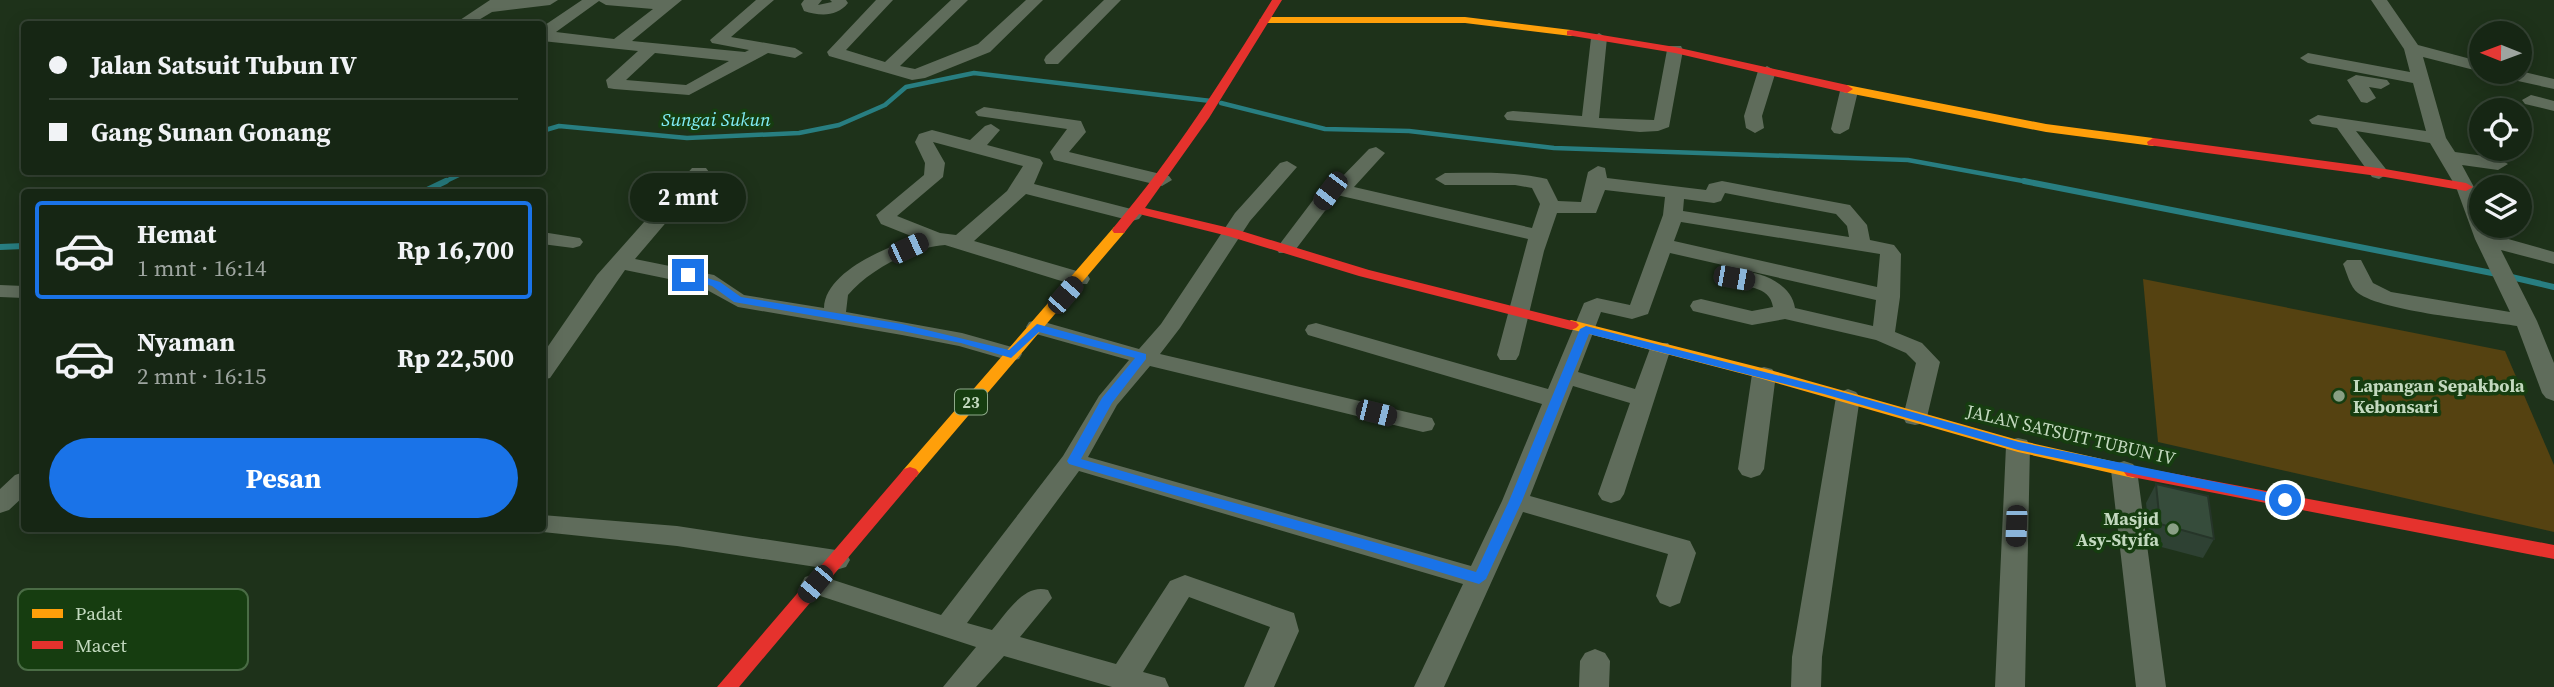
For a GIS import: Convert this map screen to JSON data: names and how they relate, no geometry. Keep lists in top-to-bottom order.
{
  "streets": {
    "main road": ["23", "JALAN SATSUIT TUBUN IV"]
  },
  "crossings": [
    ["23", "JALAN SATSUIT TUBUN IV"]
  ],
  "water": ["Sungai Sukun"],
  "places": ["Lapangan Sepakbola Kebonsari", "Masjid Asy-Styifa"],
  "legend": ["Padat", "Macet"],
  "north": "left",
  "page": {
    "banner": ["Jalan Satsuit Tubun IV", "Gang Sunan Gonang"],
    "bubble": "2 mnt",
    "list": [
      {
        "name": "Hemat",
        "note": "1 mnt · 16:14",
        "value": "Rp 16,700"
      },
      {
        "name": "Nyaman",
        "note": "2 mnt · 16:15",
        "value": "Rp 22,500"
      }
    ],
    "buttons": "Pesan"
  }
}
